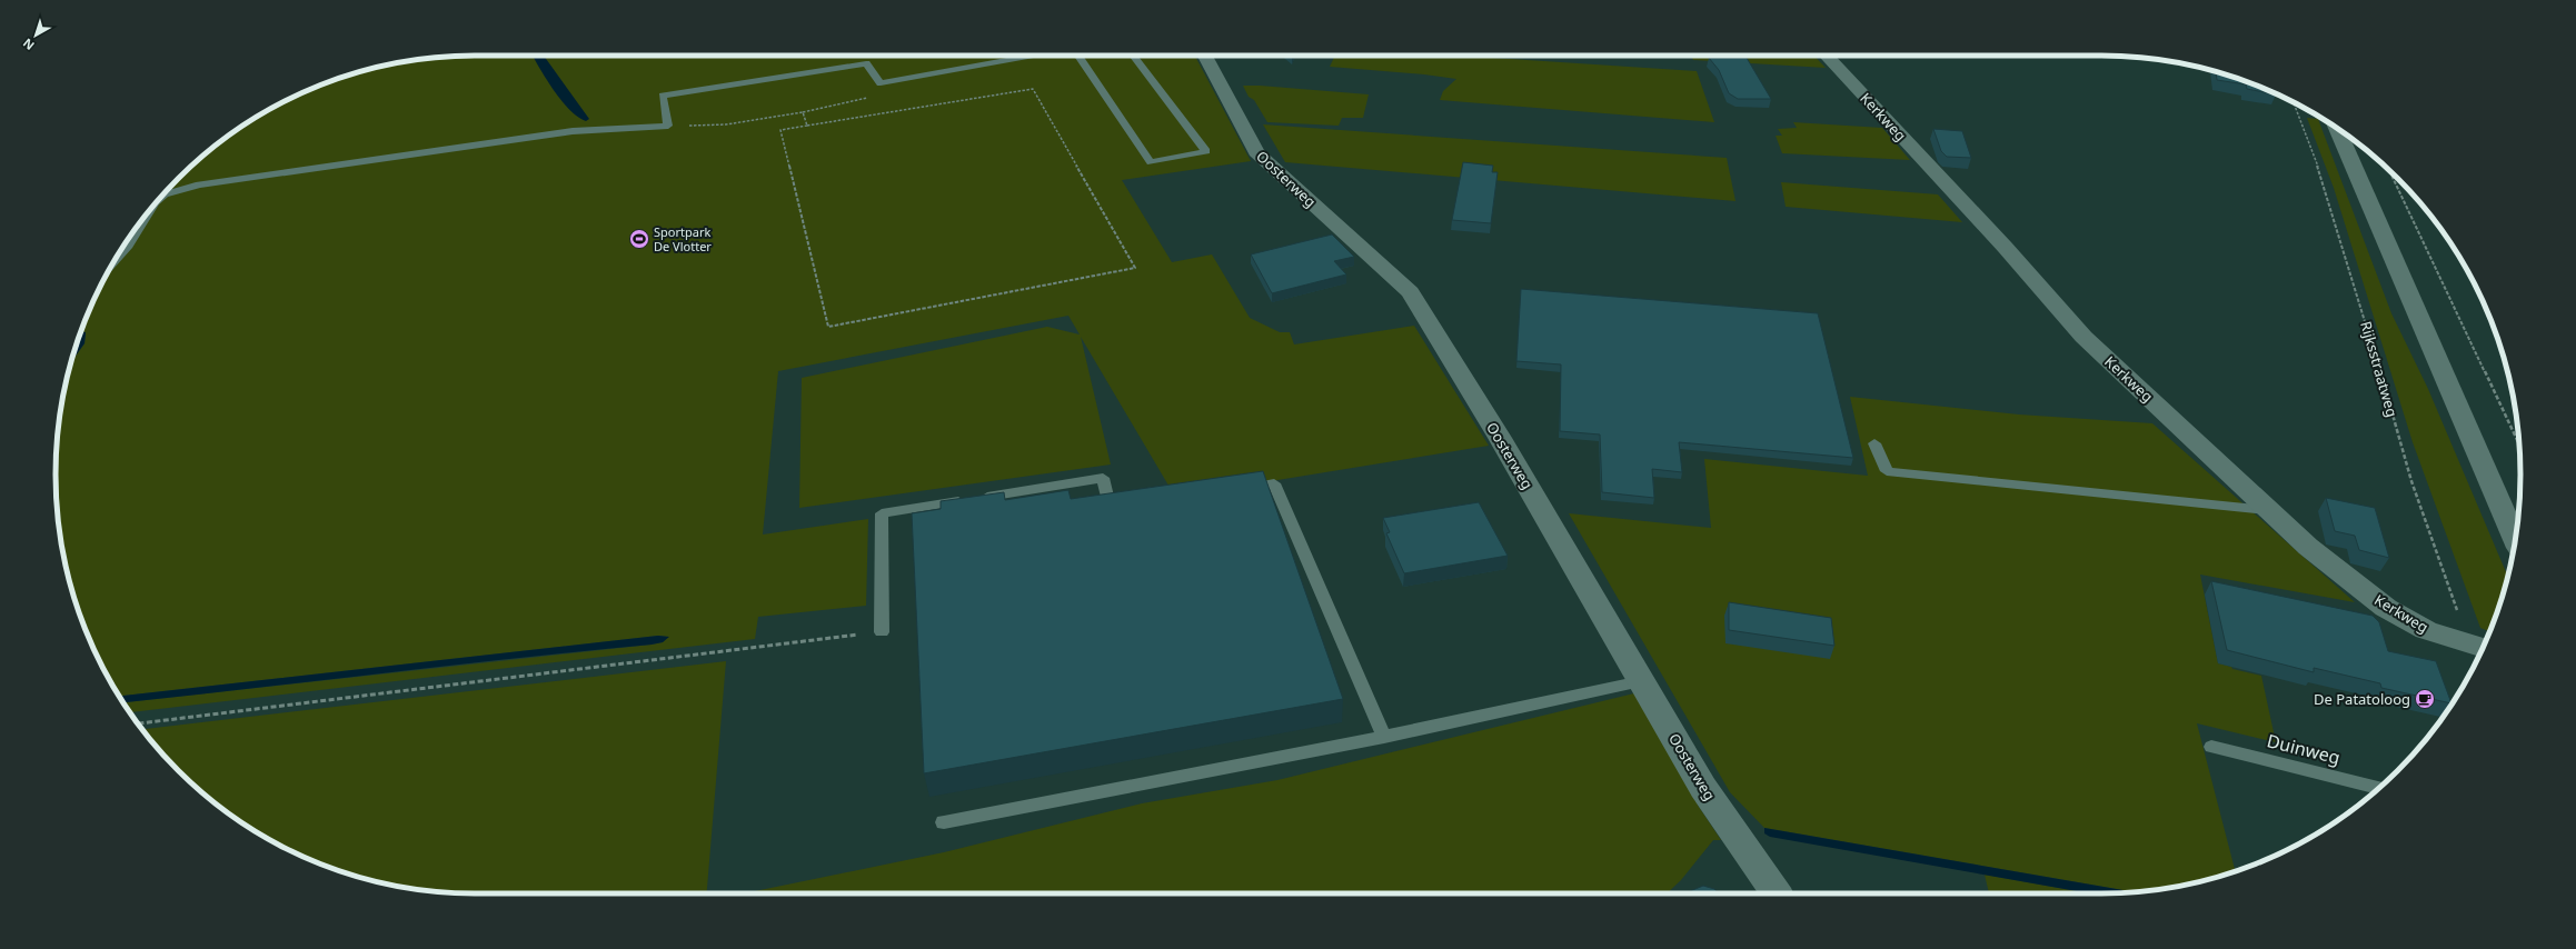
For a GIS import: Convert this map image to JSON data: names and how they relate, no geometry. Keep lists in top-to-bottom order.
{
  "streets": {
    "street": ["Kerkweg", "Oosterweg"],
    "lane": ["Duinweg"],
    "path": ["Rijksstraatweg"]
  },
  "crossings": [
    ["Kerkweg", "Rijksstraatweg"]
  ],
  "places": {
    "sports": ["Sportpark De Vlotter"],
    "cafe": ["De Patatoloog"]
  },
  "north": "bottom left"
}
